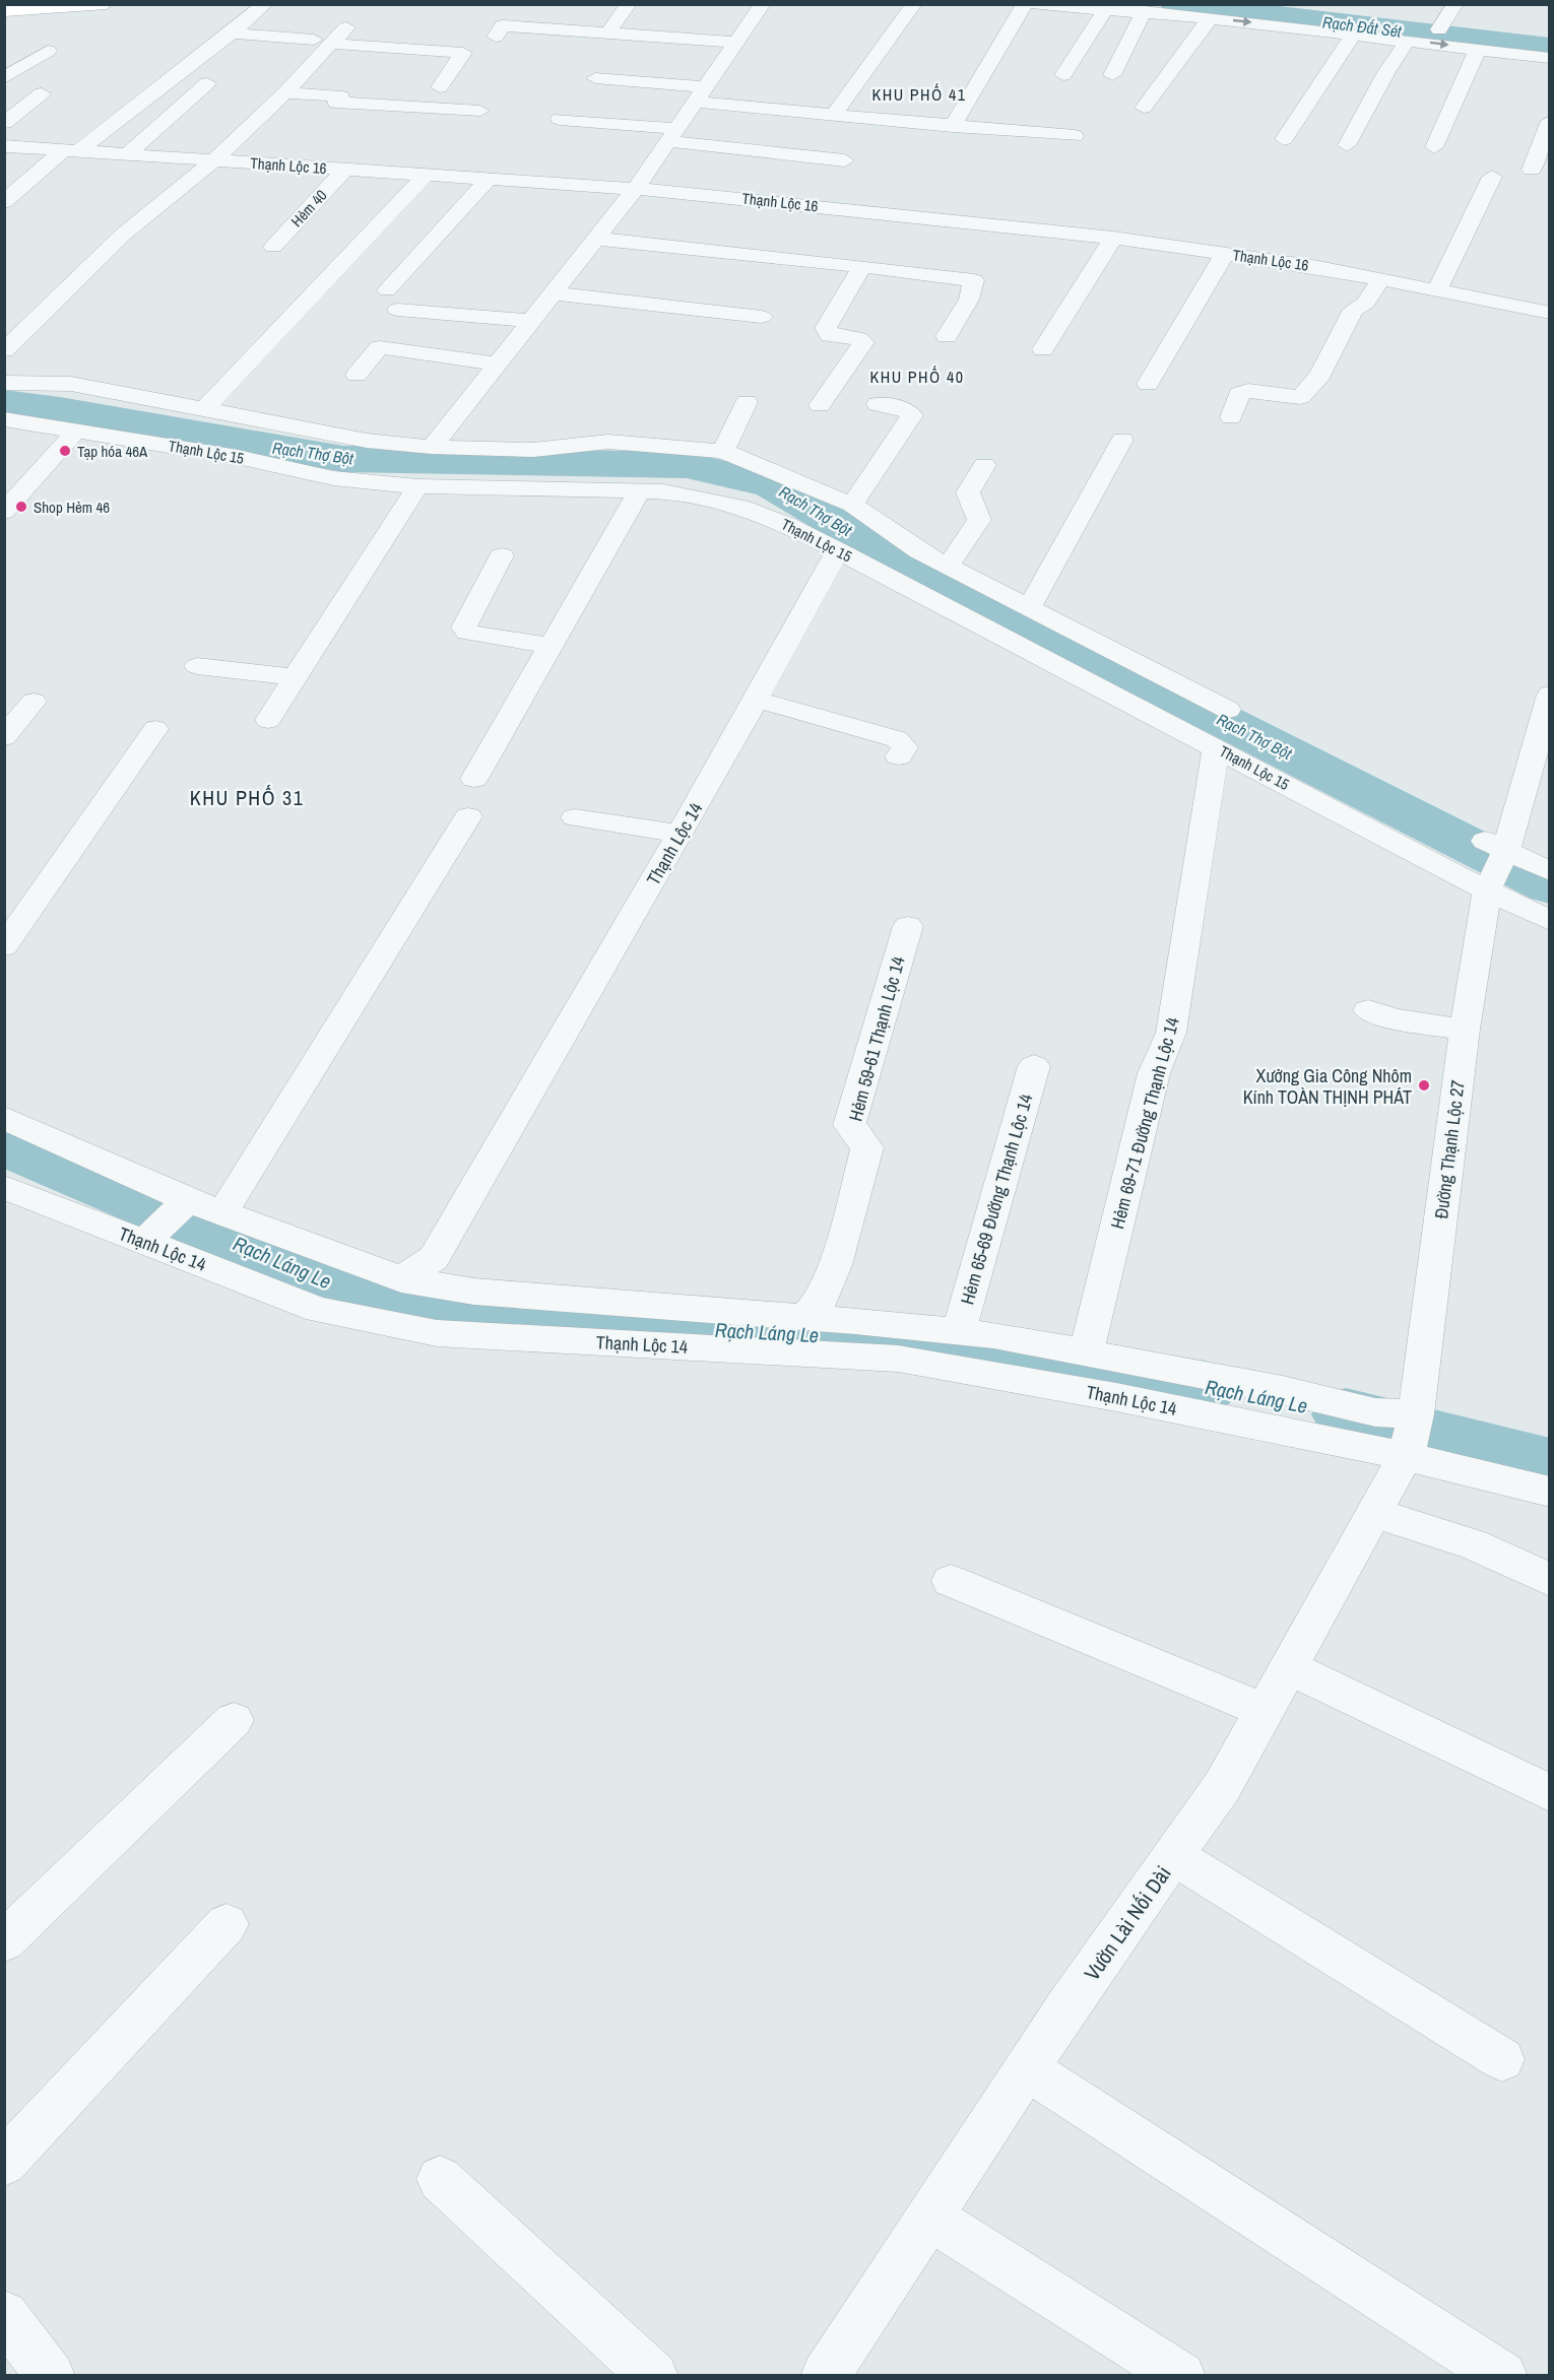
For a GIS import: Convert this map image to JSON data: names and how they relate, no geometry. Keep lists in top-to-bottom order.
{
  "streets": {
    "street": [
      "Thạnh Lộc 16",
      "Hẻm 40",
      "Thạnh Lộc 15",
      "Thạnh Lộc 14",
      "Hẻm 59-61 Thạnh Lộc 14",
      "Hẻm 69-71 Đường Thạnh Lộc 14",
      "Đường Thạnh Lộc 27",
      "Hẻm 65-69 Đường Thạnh Lộc 14",
      "Vườn Lài Nối Dài"
    ]
  },
  "crossings": [
    ["Thạnh Lộc 16", "Hẻm 40"],
    ["Thạnh Lộc 15", "Thạnh Lộc 14"],
    ["Thạnh Lộc 15", "Hẻm 69-71 Đường Thạnh Lộc 14"],
    ["Thạnh Lộc 15", "Đường Thạnh Lộc 27"],
    ["Thạnh Lộc 14", "Hẻm 59-61 Thạnh Lộc 14"],
    ["Thạnh Lộc 14", "Hẻm 69-71 Đường Thạnh Lộc 14"],
    ["Thạnh Lộc 14", "Đường Thạnh Lộc 27"],
    ["Thạnh Lộc 14", "Hẻm 65-69 Đường Thạnh Lộc 14"],
    ["Thạnh Lộc 14", "Vườn Lài Nối Dài"],
    ["Đường Thạnh Lộc 27", "Vườn Lài Nối Dài"]
  ],
  "districts": ["KHU PHỐ 41", "KHU PHỐ 40", "KHU PHỐ 31"],
  "water": ["Rạch Đất Sét", "Rạch Thợ Bột", "Rạch Láng Le"],
  "places": ["Tạp hóa 46A", "Shop Hẻm 46", "Xưởng Gia Công Nhôm Kính TOÀN THỊNH PHÁT"]
}
